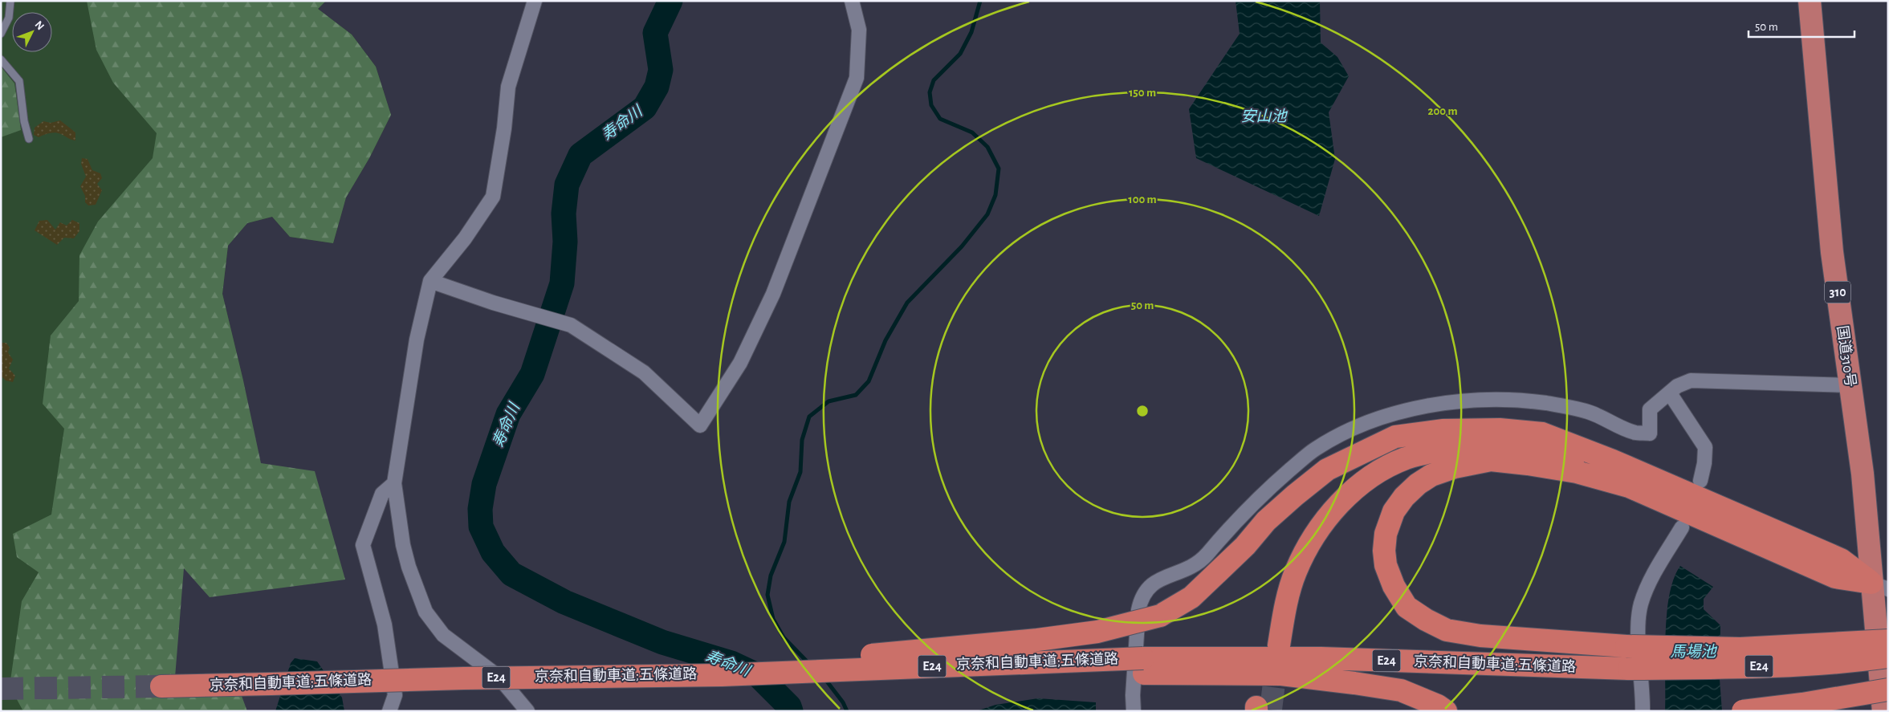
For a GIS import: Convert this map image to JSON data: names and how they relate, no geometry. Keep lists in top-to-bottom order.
{
  "streets": {
    "highway": [
      "310",
      "国道310号",
      "E24",
      "京奈和自動車道;五條道路"
    ]
  },
  "water": ["安山池", "寿命川", "馬場池"],
  "scale_bar": "50 m",
  "north": "top right",
  "rings": [
    "150 m",
    "200 m",
    "100 m",
    "50 m"
  ]
}
